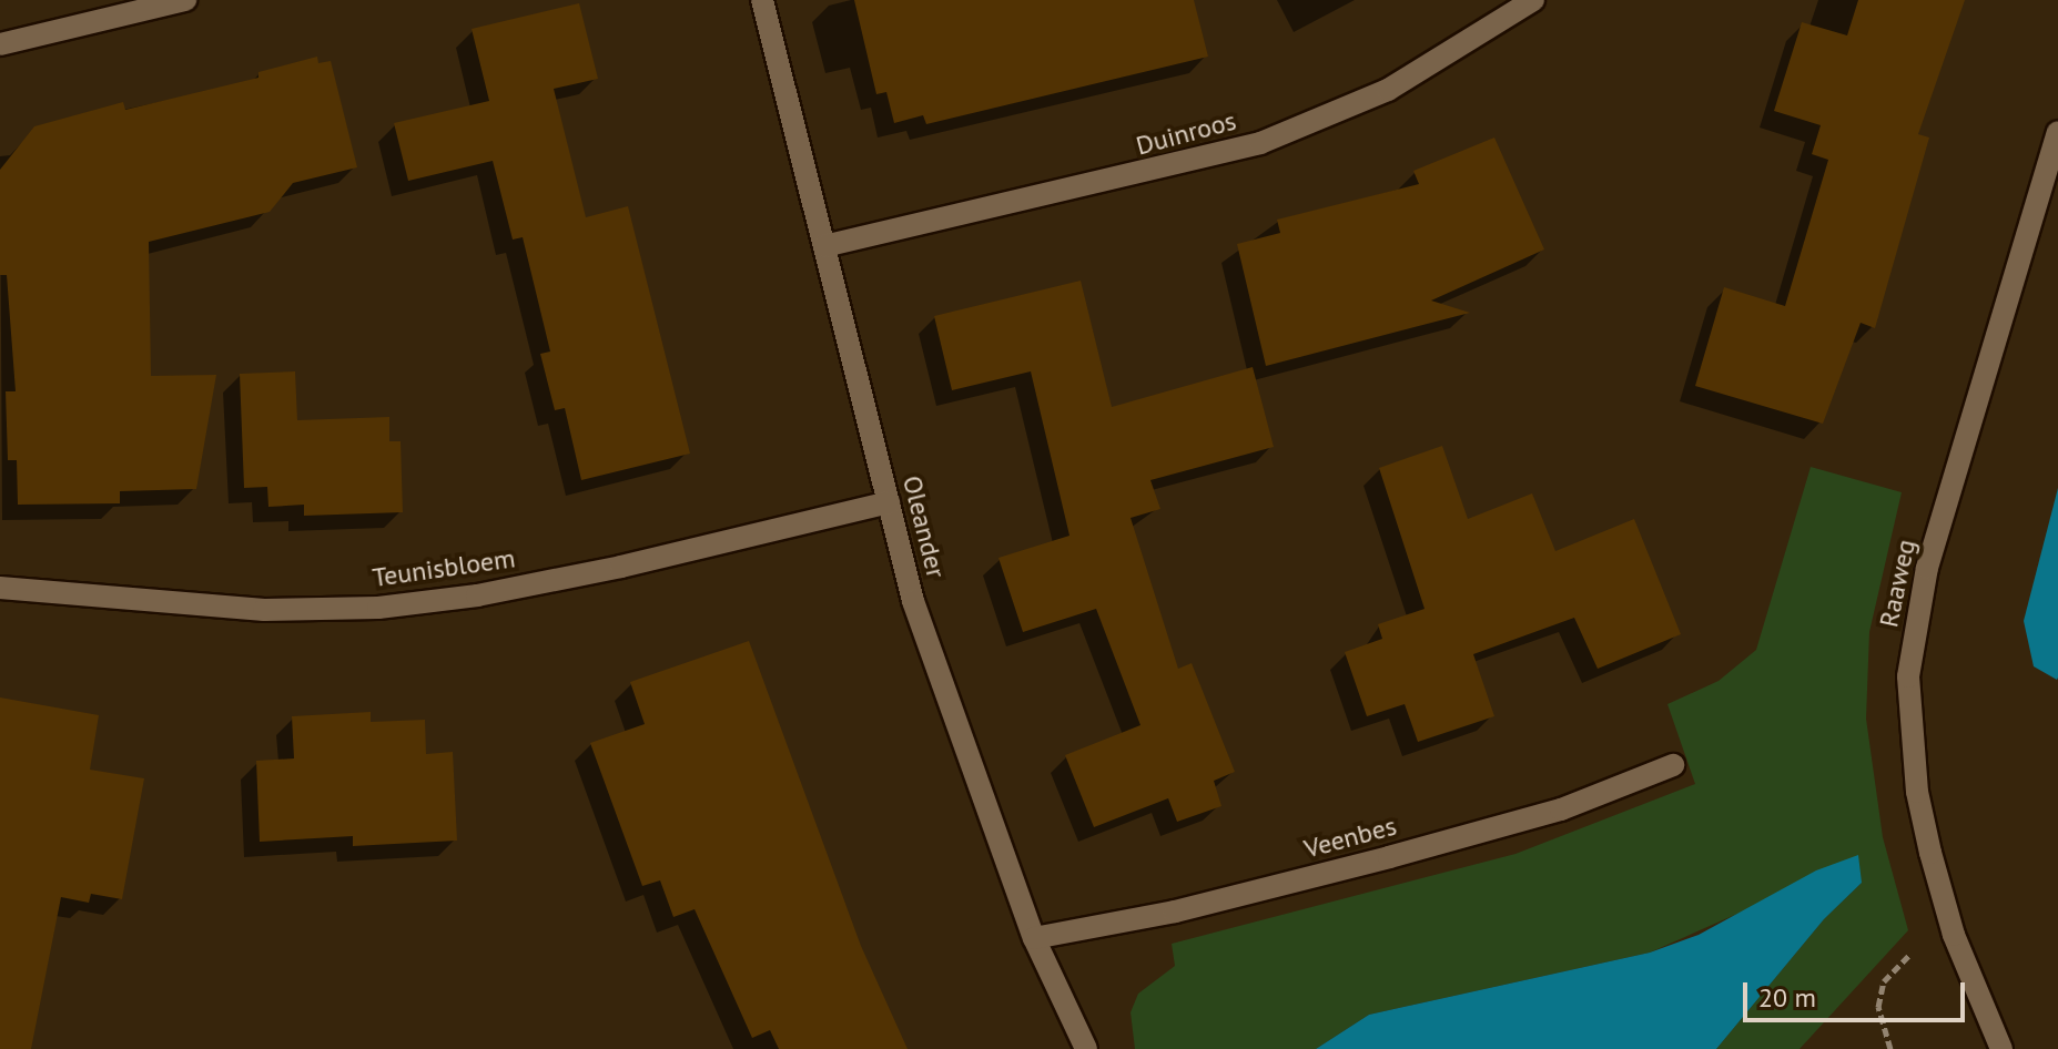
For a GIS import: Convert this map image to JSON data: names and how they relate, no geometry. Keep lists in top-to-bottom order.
{
  "streets": {
    "street": [
      "Duinroos",
      "Oleander",
      "Teunisbloem",
      "Raaweg",
      "Veenbes"
    ]
  },
  "crossings": [
    ["Duinroos", "Oleander"],
    ["Oleander", "Teunisbloem"],
    ["Oleander", "Veenbes"]
  ],
  "scale_bar": "20 m"
}
